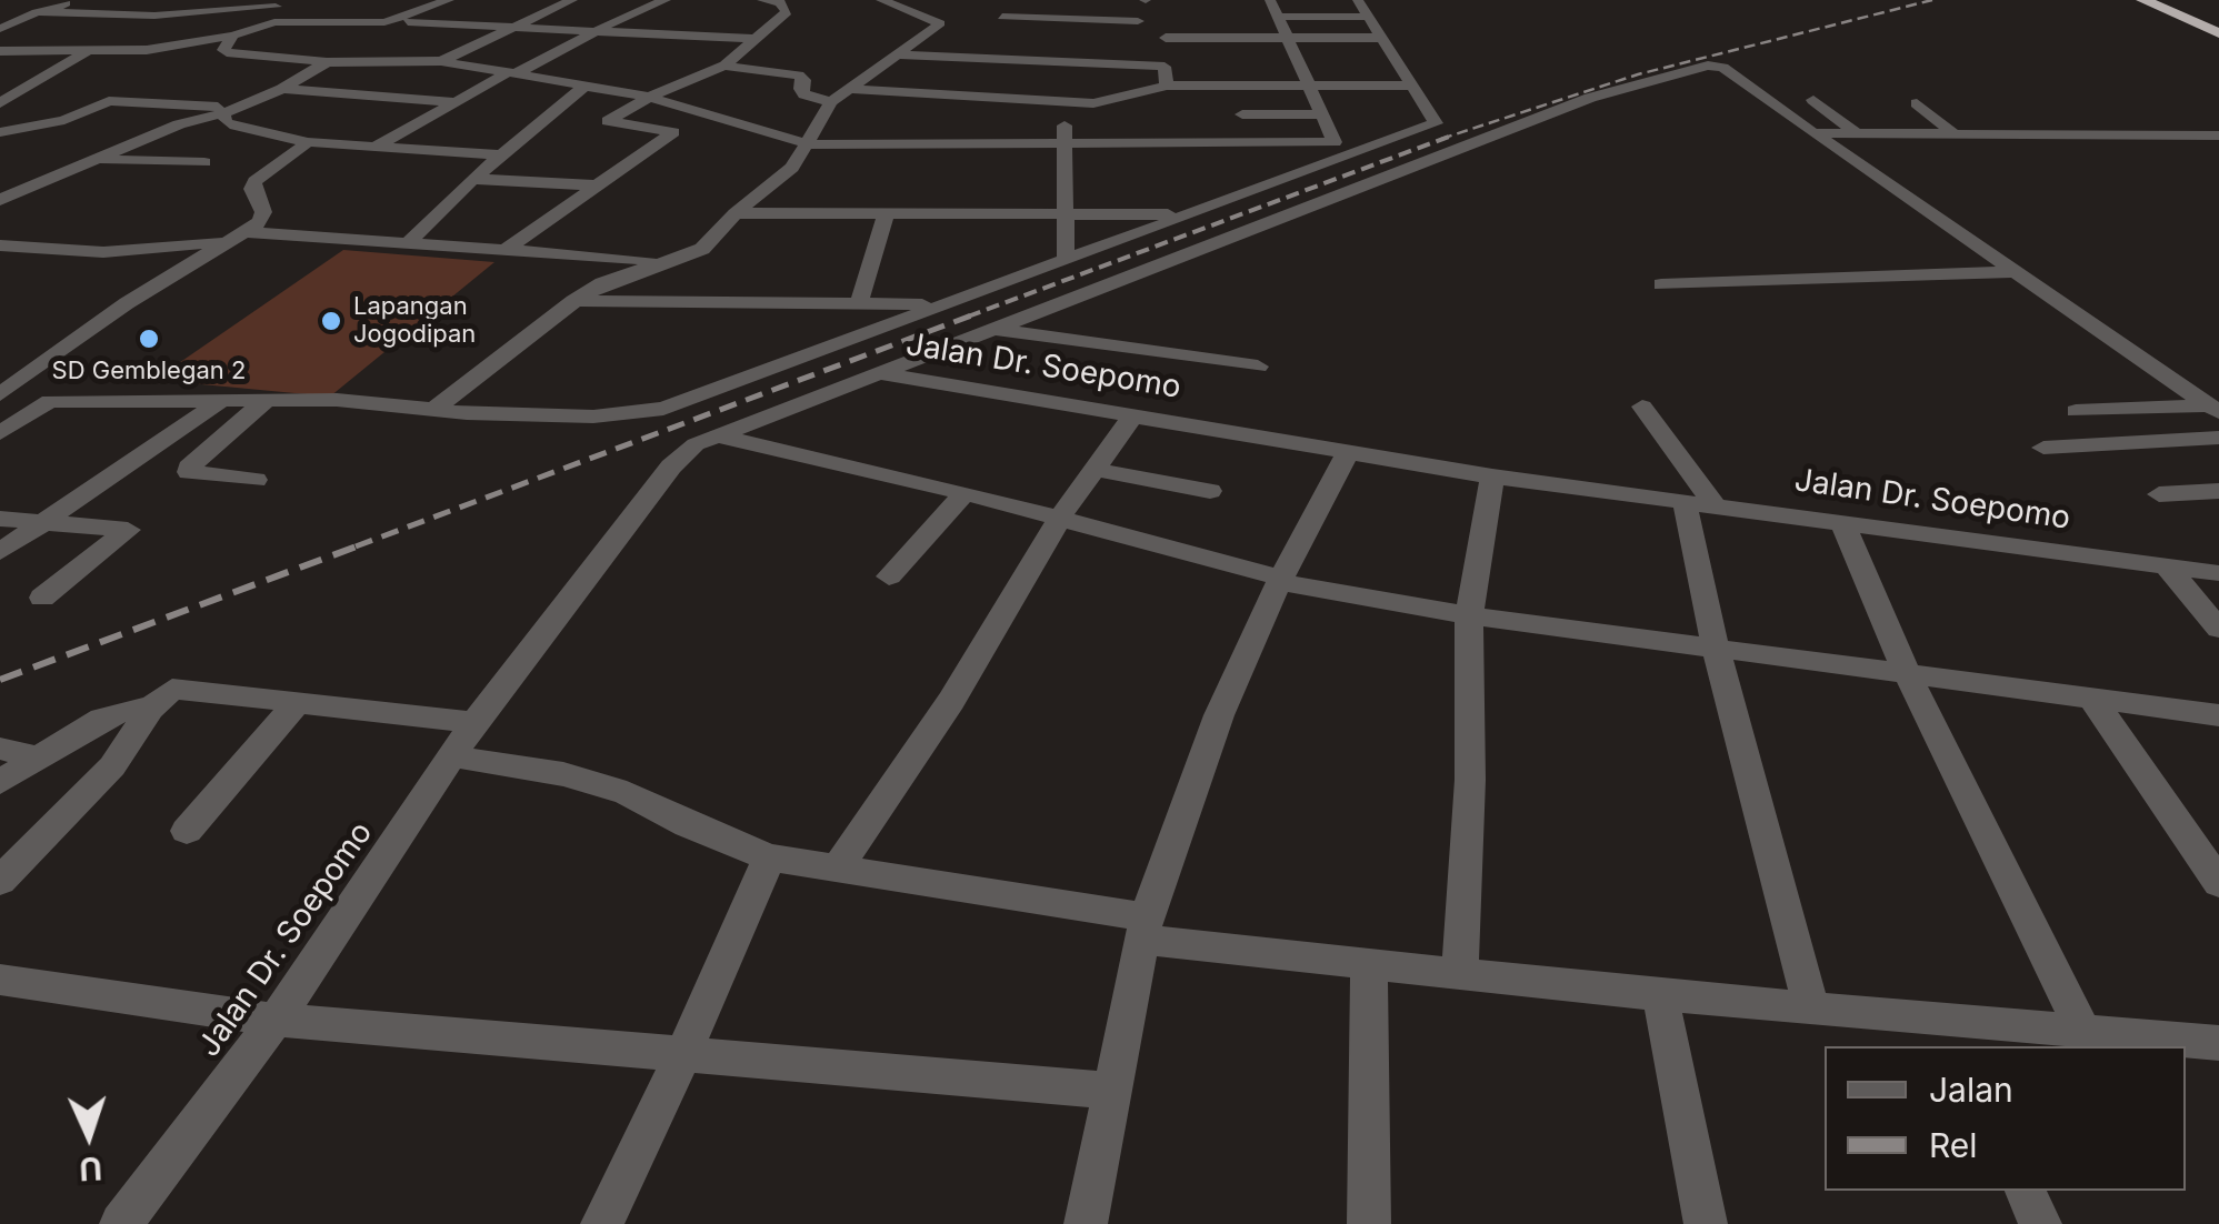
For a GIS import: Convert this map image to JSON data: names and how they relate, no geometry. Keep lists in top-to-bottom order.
{
  "streets": {
    "street": ["Jalan Dr. Soepomo"]
  },
  "places": ["Lapangan Jogodipan", "SD Gemblegan 2"],
  "legend": ["Jalan", "Rel"],
  "north": "bottom"
}
